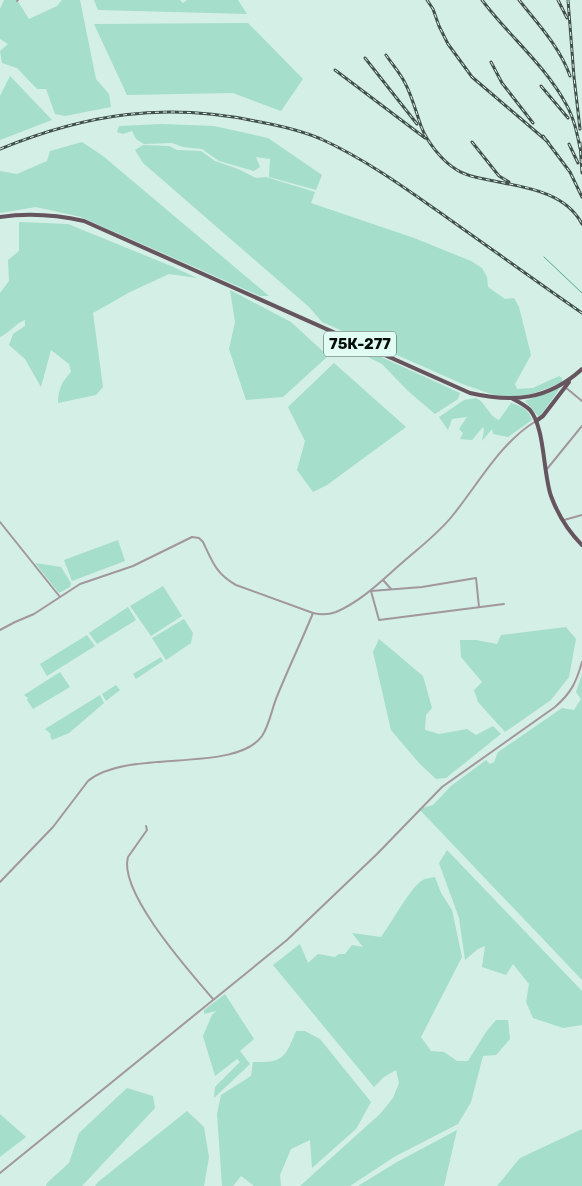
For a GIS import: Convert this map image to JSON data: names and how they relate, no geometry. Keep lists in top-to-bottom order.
{
  "streets": {
    "main road": ["75К-277"]
  }
}
